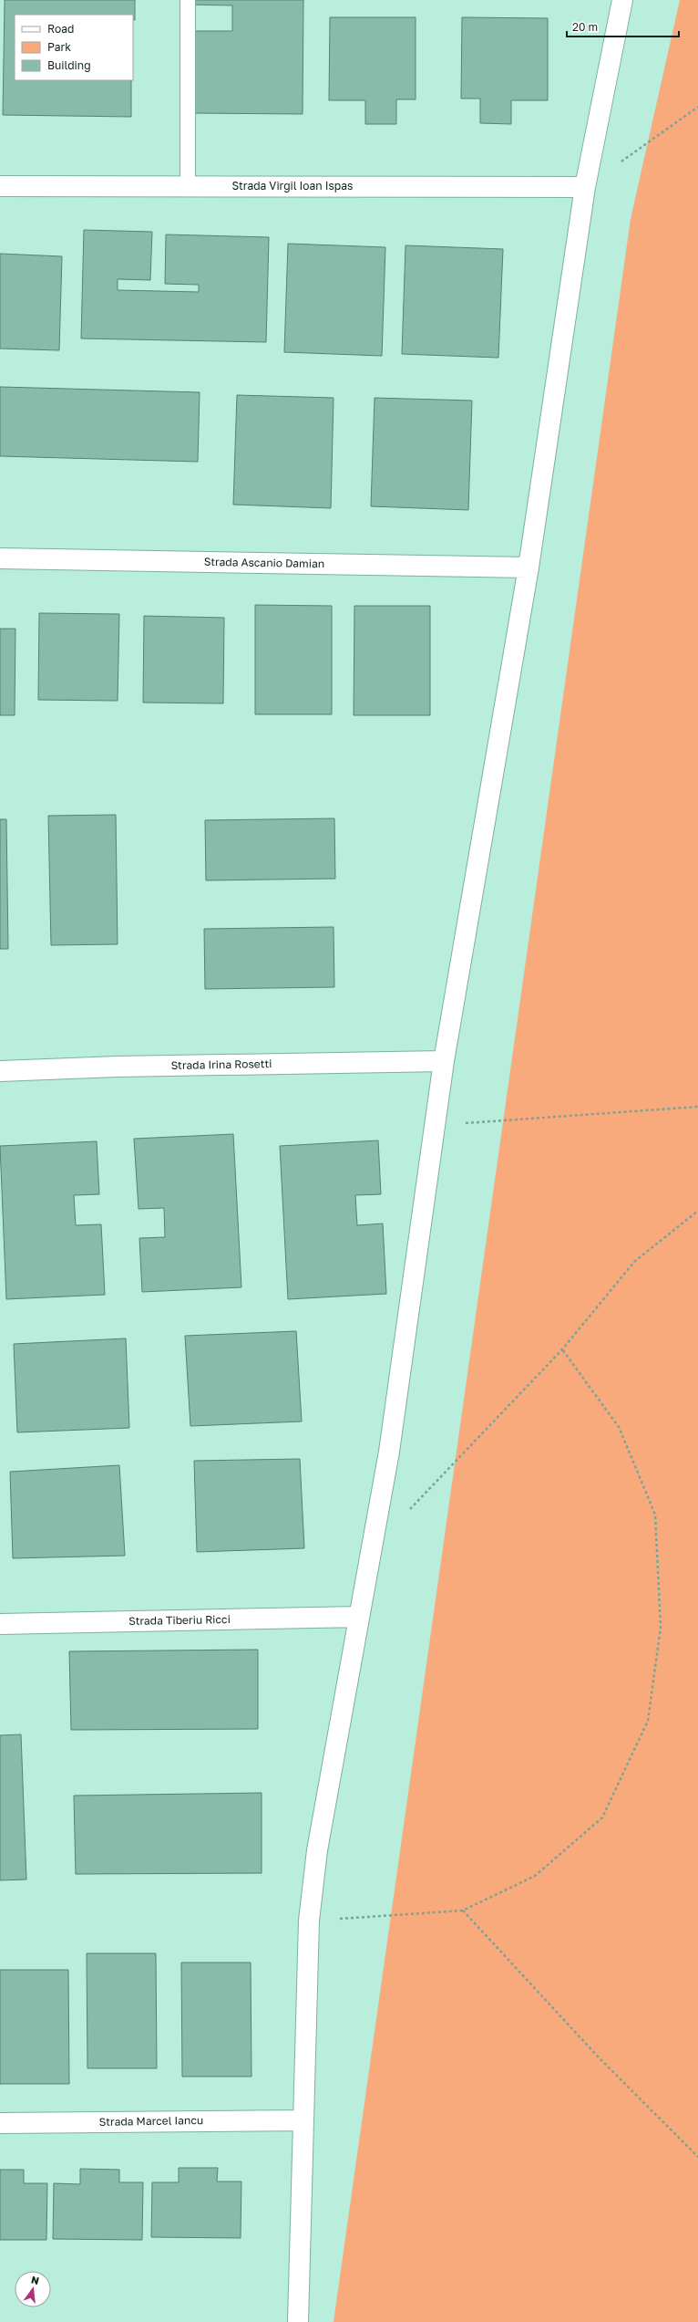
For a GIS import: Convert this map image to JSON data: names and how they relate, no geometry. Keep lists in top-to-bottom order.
{
  "streets": {
    "street": [
      "Strada Virgil Ioan Ispas",
      "Strada Ascanio Damian",
      "Strada Irina Rosetti",
      "Strada Tiberiu Ricci",
      "Strada Marcel Iancu"
    ]
  },
  "legend": ["Road", "Park", "Building"],
  "scale_bar": "20 m",
  "north": "top"
}
